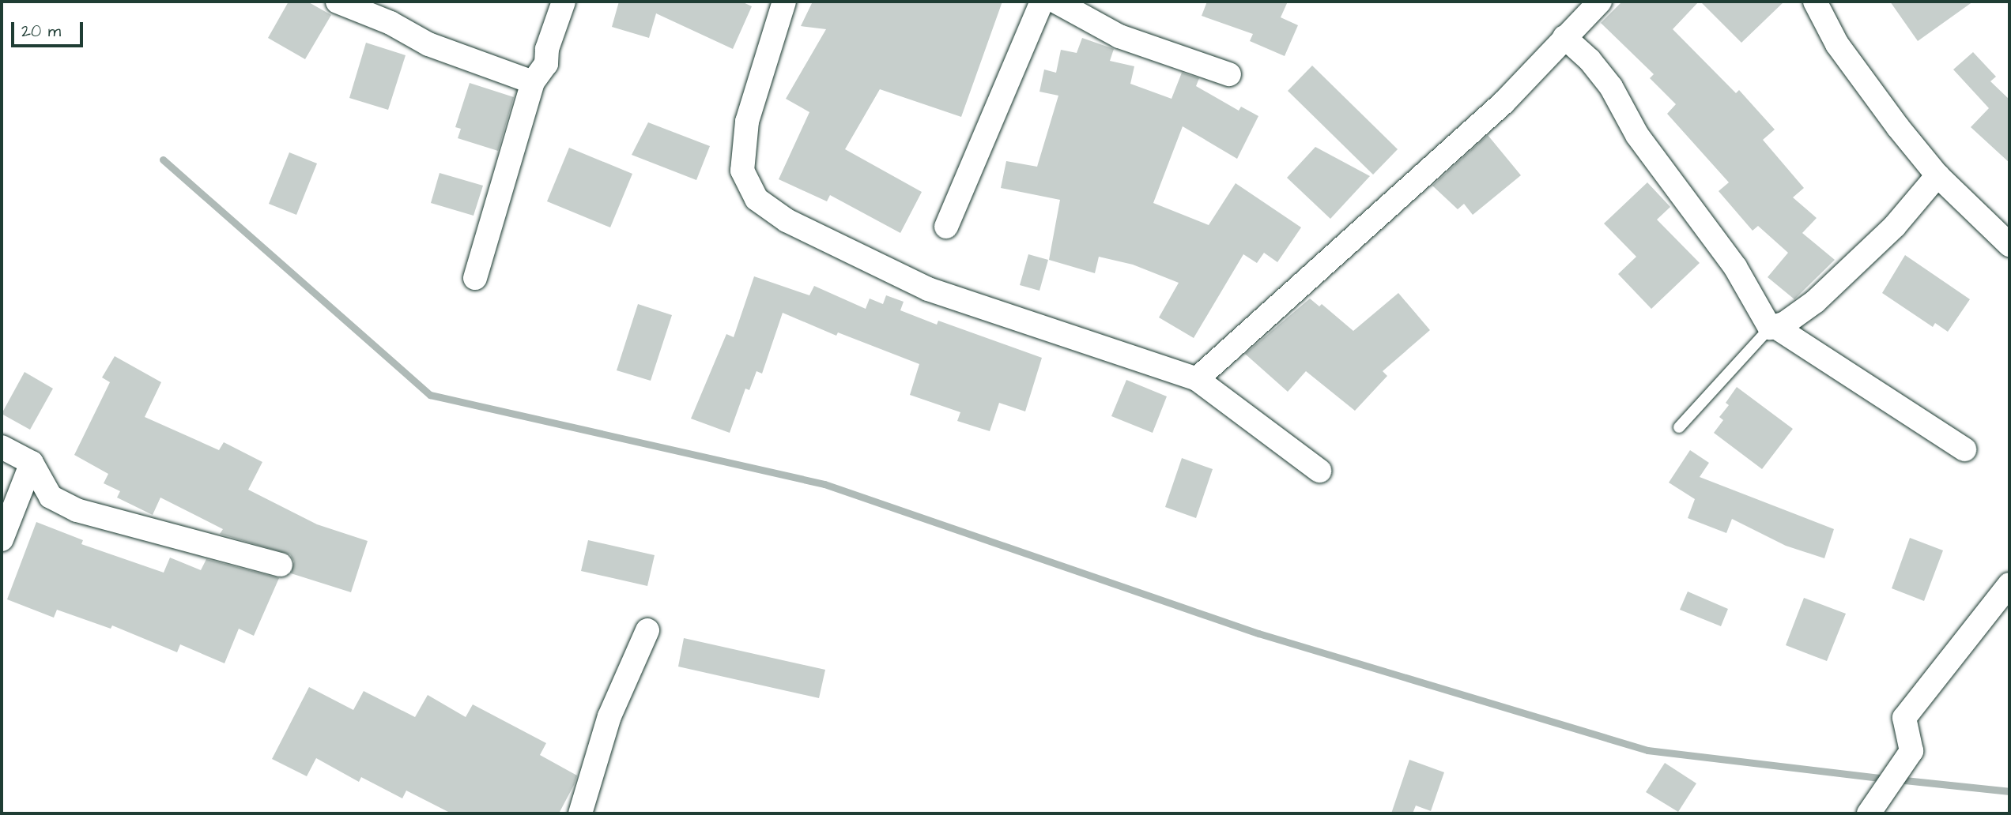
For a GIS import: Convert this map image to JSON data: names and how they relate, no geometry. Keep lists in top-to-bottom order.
{
  "scale_bar": "20 m"
}
